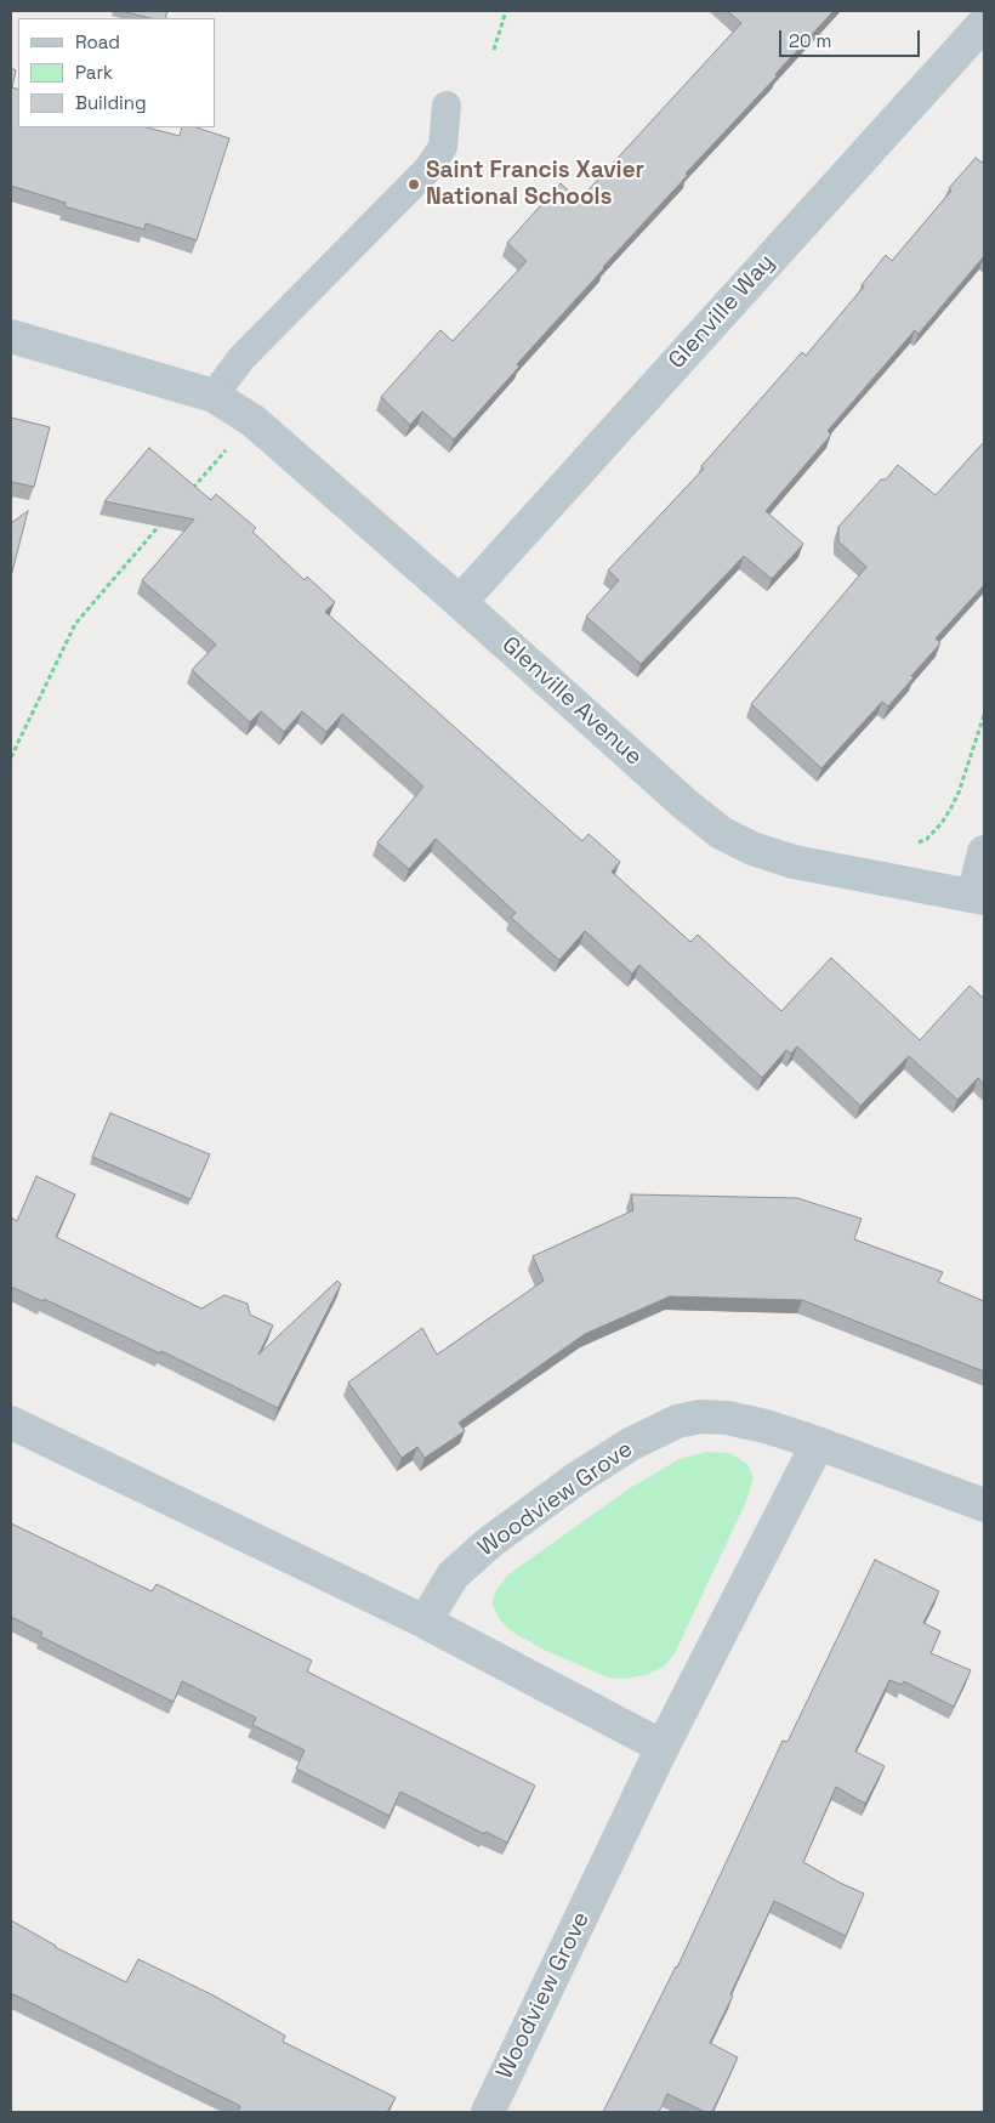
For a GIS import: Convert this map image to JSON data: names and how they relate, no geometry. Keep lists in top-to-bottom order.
{
  "streets": {
    "street": ["Glenville Way", "Glenville Avenue", "Woodview Grove"]
  },
  "crossings": [
    ["Glenville Way", "Glenville Avenue"]
  ],
  "places": ["Saint Francis Xavier National Schools"],
  "legend": ["Road", "Park", "Building"],
  "scale_bar": "20 m"
}
